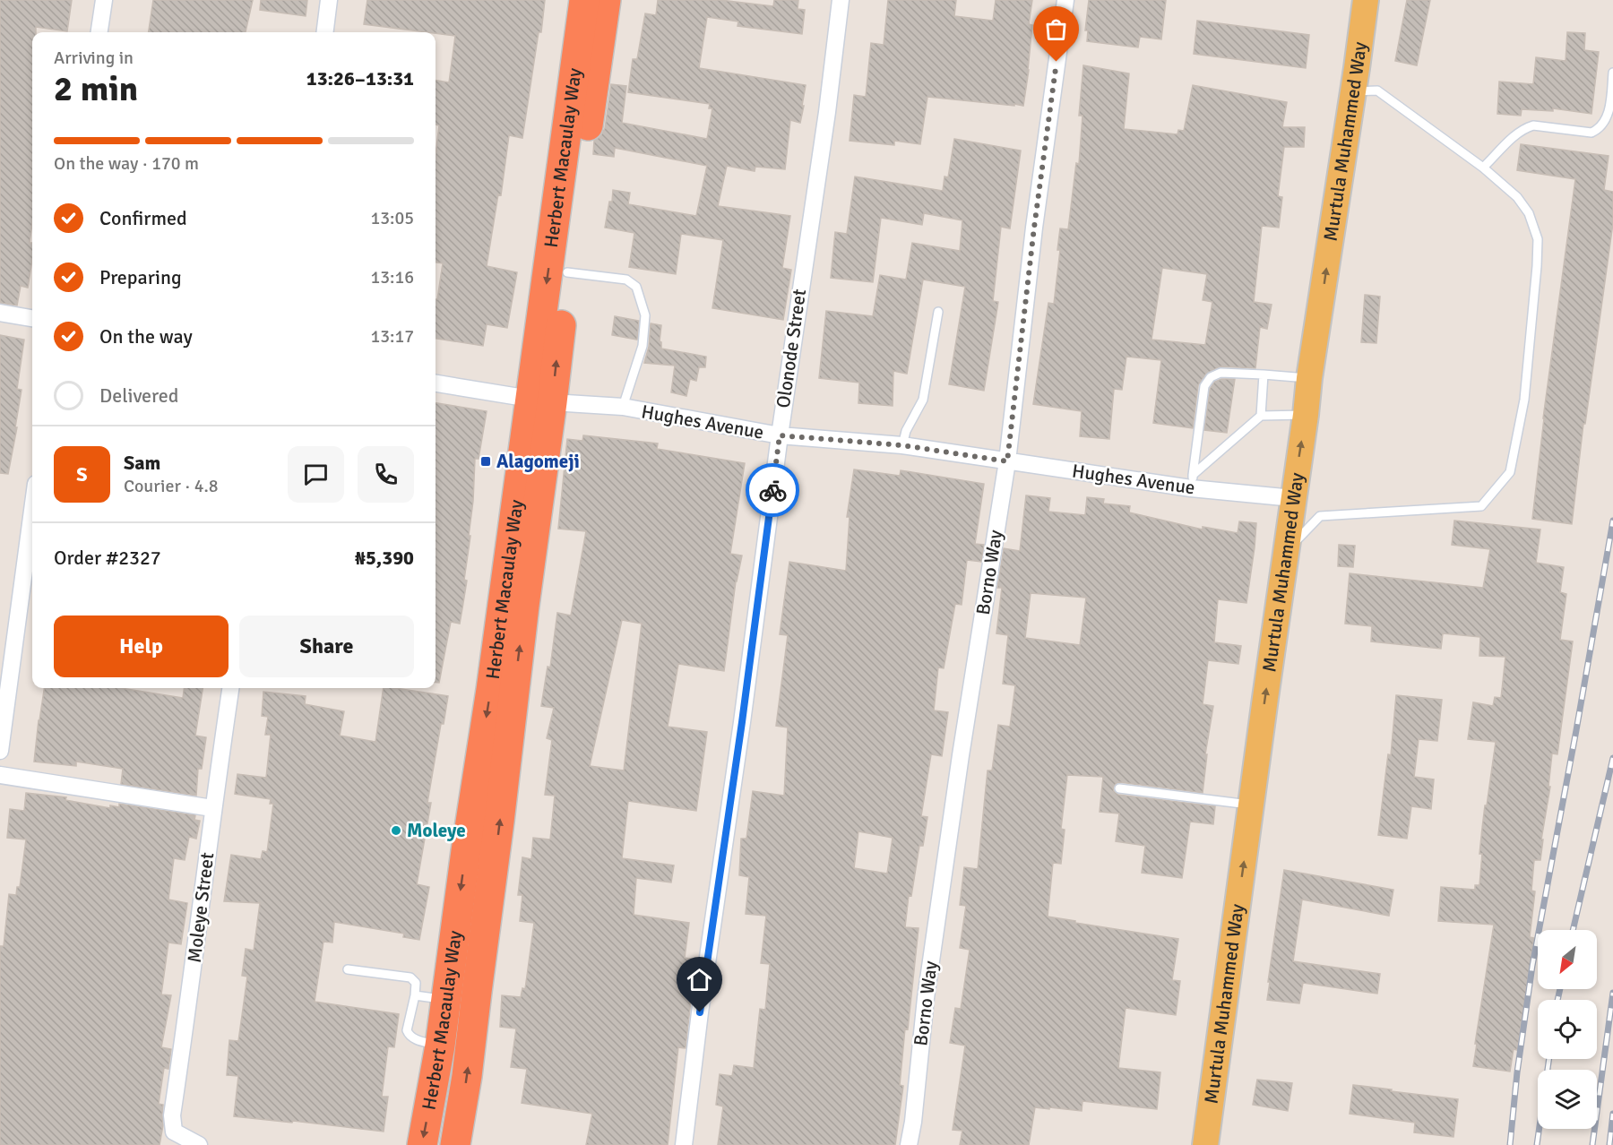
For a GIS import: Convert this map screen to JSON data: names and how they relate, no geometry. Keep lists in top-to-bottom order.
{
  "streets": {
    "highway": ["Herbert Macaulay Way"],
    "main road": ["Murtula Muhammed Way"],
    "street": [
      "Olonode Street",
      "Hughes Avenue",
      "Borno Way",
      "Moleye Street"
    ]
  },
  "crossings": [
    ["Murtula Muhammed Way", "Hughes Avenue"],
    ["Herbert Macaulay Way", "Hughes Avenue"],
    ["Olonode Street", "Hughes Avenue"],
    ["Hughes Avenue", "Borno Way"]
  ],
  "one_way": ["Murtula Muhammed Way"],
  "places": {
    "transit": ["Alagomeji"],
    "other": ["Moleye"]
  },
  "north": "bottom left",
  "page": {
    "heading": ["2 min", "Arriving in", "13:26–13:31"],
    "panel": [
      "Sam",
      "Courier · 4.8",
      "Order #2327",
      "₦5,390"
    ],
    "bar": "On the way · 170 m",
    "list": [
      ["Confirmed", "13:05"],
      ["Preparing", "13:16"],
      ["On the way", "13:17"],
      "Delivered"
    ],
    "round": "S",
    "buttons": ["Help", "Share"]
  }
}
